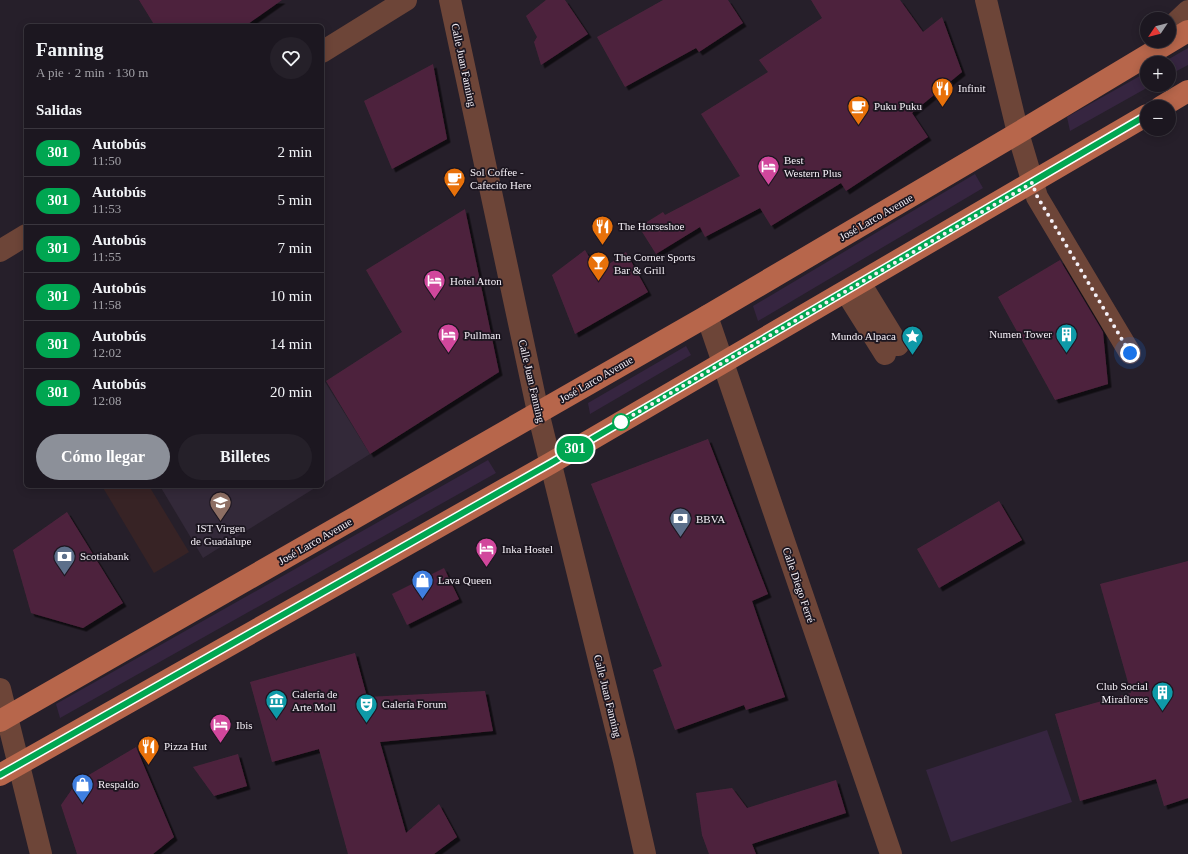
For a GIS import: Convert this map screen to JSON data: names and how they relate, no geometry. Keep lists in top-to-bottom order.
{
  "streets": {
    "main road": ["José Larco Avenue"],
    "street": ["Calle Juan Fanning", "Calle Diego Ferré"]
  },
  "crossings": [
    ["Calle Juan Fanning", "José Larco Avenue"],
    ["José Larco Avenue", "Calle Diego Ferré"]
  ],
  "places": {
    "restaurant": ["Infinit", "The Horseshoe", "Pizza Hut"],
    "cafe": ["Puku Puku", "Sol Coffee - Cafecito Here"],
    "hotel": [
      "Best Western Plus",
      "Hotel Atton",
      "Pullman",
      "Inka Hostel",
      "Ibis"
    ],
    "bar": ["The Corner Sports Bar & Grill"],
    "building": ["Numen Tower", "Club Social Miraflores"],
    "place": ["Mundo Alpaca"],
    "school or university": ["IST Virgen de Guadalupe"],
    "bank": ["BBVA", "Scotiabank"],
    "shop": ["Lava Queen", "Respaldo"],
    "museum": ["Galería de Arte Moll"],
    "theatre": ["Galería Forum"]
  },
  "lines": ["bus line 301"],
  "north": "bottom left",
  "page": {
    "on_map": "301",
    "map_buttons": ["+", "−"],
    "heading": [
      ["Fanning", "A pie · 2 min · 130 m"],
      "Salidas"
    ],
    "list": [
      {
        "mark": "301",
        "name": "Autobús",
        "note": "11:50",
        "value": "2 min"
      },
      {
        "mark": "301",
        "name": "Autobús",
        "note": "11:53",
        "value": "5 min"
      },
      {
        "mark": "301",
        "name": "Autobús",
        "note": "11:55",
        "value": "7 min"
      },
      {
        "mark": "301",
        "name": "Autobús",
        "note": "11:58",
        "value": "10 min"
      },
      {
        "mark": "301",
        "name": "Autobús",
        "note": "12:02",
        "value": "14 min"
      },
      {
        "mark": "301",
        "name": "Autobús",
        "note": "12:08",
        "value": "20 min"
      }
    ],
    "buttons": ["Cómo llegar", "Billetes"]
  }
}
